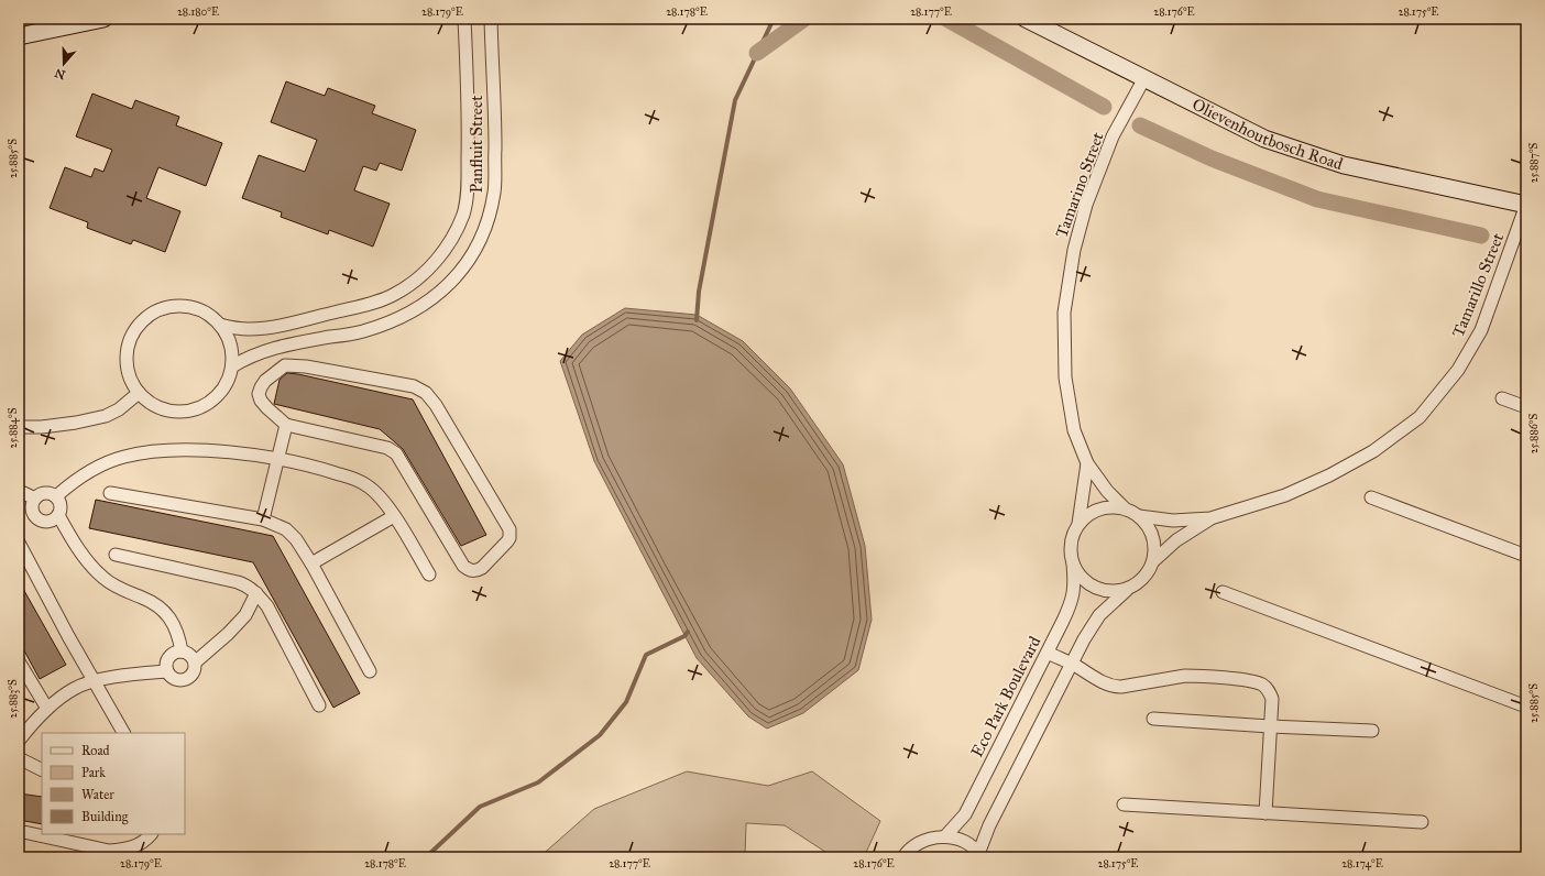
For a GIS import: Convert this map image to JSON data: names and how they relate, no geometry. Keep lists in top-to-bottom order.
{
  "streets": {
    "main road": ["Olievenhoutbosch Road"],
    "street": [
      "Panfluit Street",
      "Tamarino Street",
      "Tamarillo Street",
      "Eco Park Boulevard"
    ]
  },
  "crossings": [
    ["Olievenhoutbosch Road", "Tamarino Street"],
    ["Olievenhoutbosch Road", "Tamarillo Street"],
    ["Tamarino Street", "Tamarillo Street"],
    ["Tamarino Street", "Eco Park Boulevard"],
    ["Tamarillo Street", "Eco Park Boulevard"]
  ],
  "legend": [
    "Road",
    "Park",
    "Water",
    "Building"
  ],
  "north": "bottom",
  "coordinates": [
    "28.180°E",
    "28.179°E",
    "28.178°E",
    "28.177°E",
    "28.176°E",
    "28.175°E",
    "25.885°S",
    "25.887°S",
    "25.884°S",
    "25.886°S",
    "25.883°S",
    "28.174°E"
  ]
}
